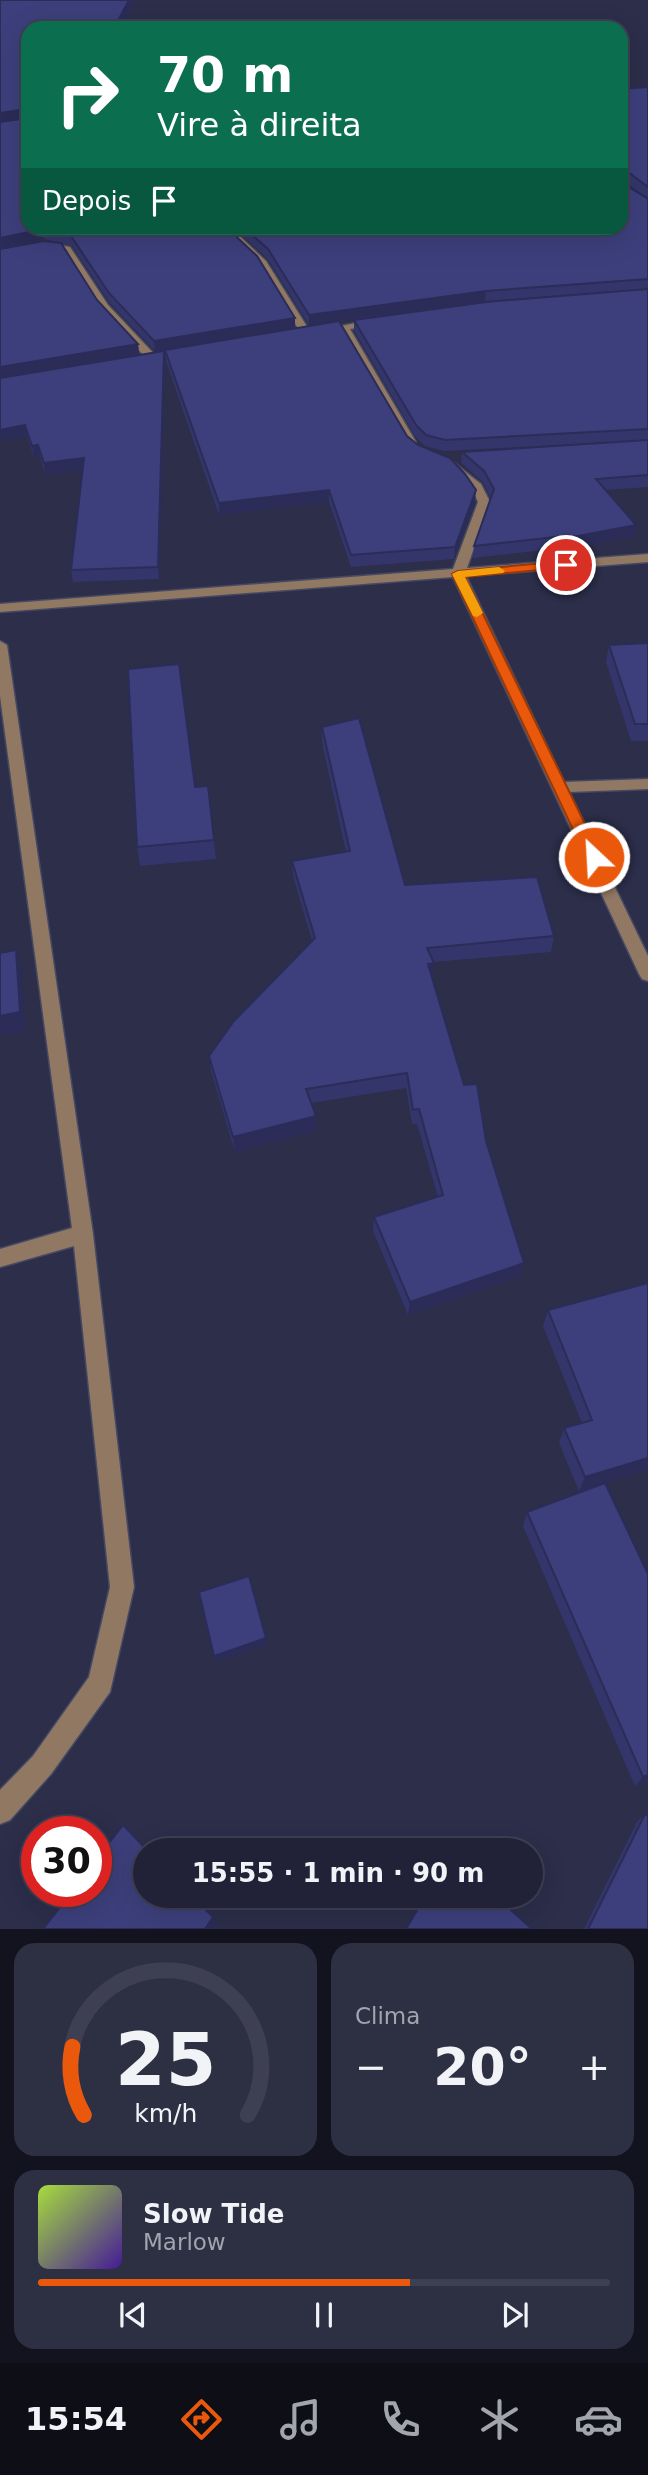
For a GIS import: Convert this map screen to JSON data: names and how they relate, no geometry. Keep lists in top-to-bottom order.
{
  "page": {
    "turn": ["70 m", "Vire à direita"],
    "then": "Depois",
    "limit": "30",
    "trip": "15:55 · 1 min · 90 m",
    "tile": "Clima",
    "heat": ["−", "20°", "+"],
    "song": ["Slow Tide", "Marlow"],
    "tabs": "15:54",
    "gauge": ["25", "km/h"]
  }
}
